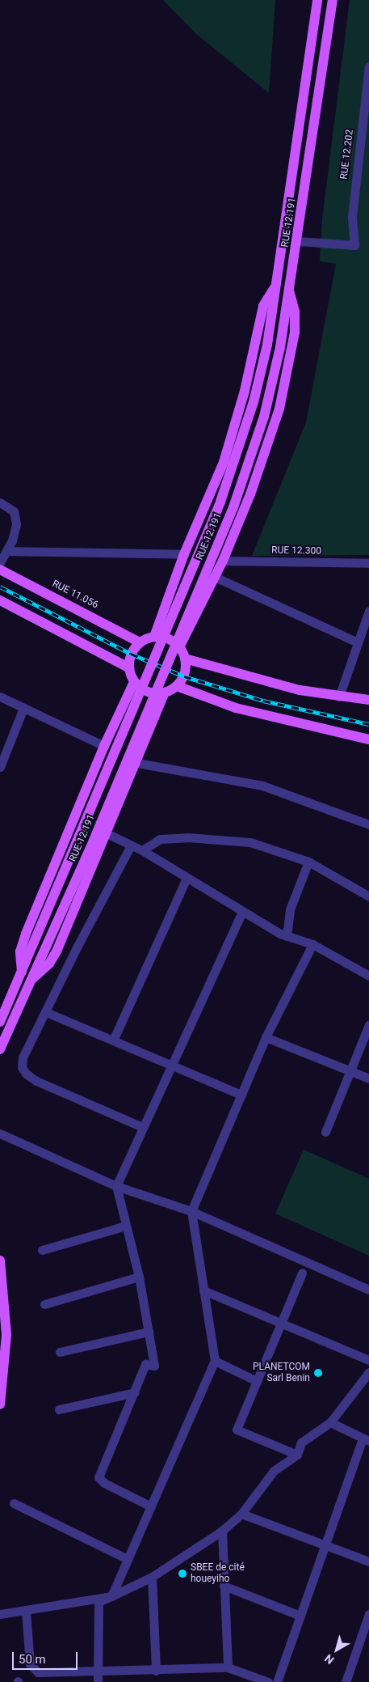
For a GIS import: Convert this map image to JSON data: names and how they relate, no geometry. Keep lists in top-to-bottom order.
{
  "streets": {
    "main road": ["RUE 12.191", "RUE 11.056"],
    "street": ["RUE 12.202", "RUE 12.300"]
  },
  "crossings": [
    ["RUE 12.202", "RUE 12.191"]
  ],
  "places": ["PLANETCOM Sarl Benin", "SBEE de cité houeyiho"],
  "scale_bar": "50 m",
  "north": "bottom left"
}
